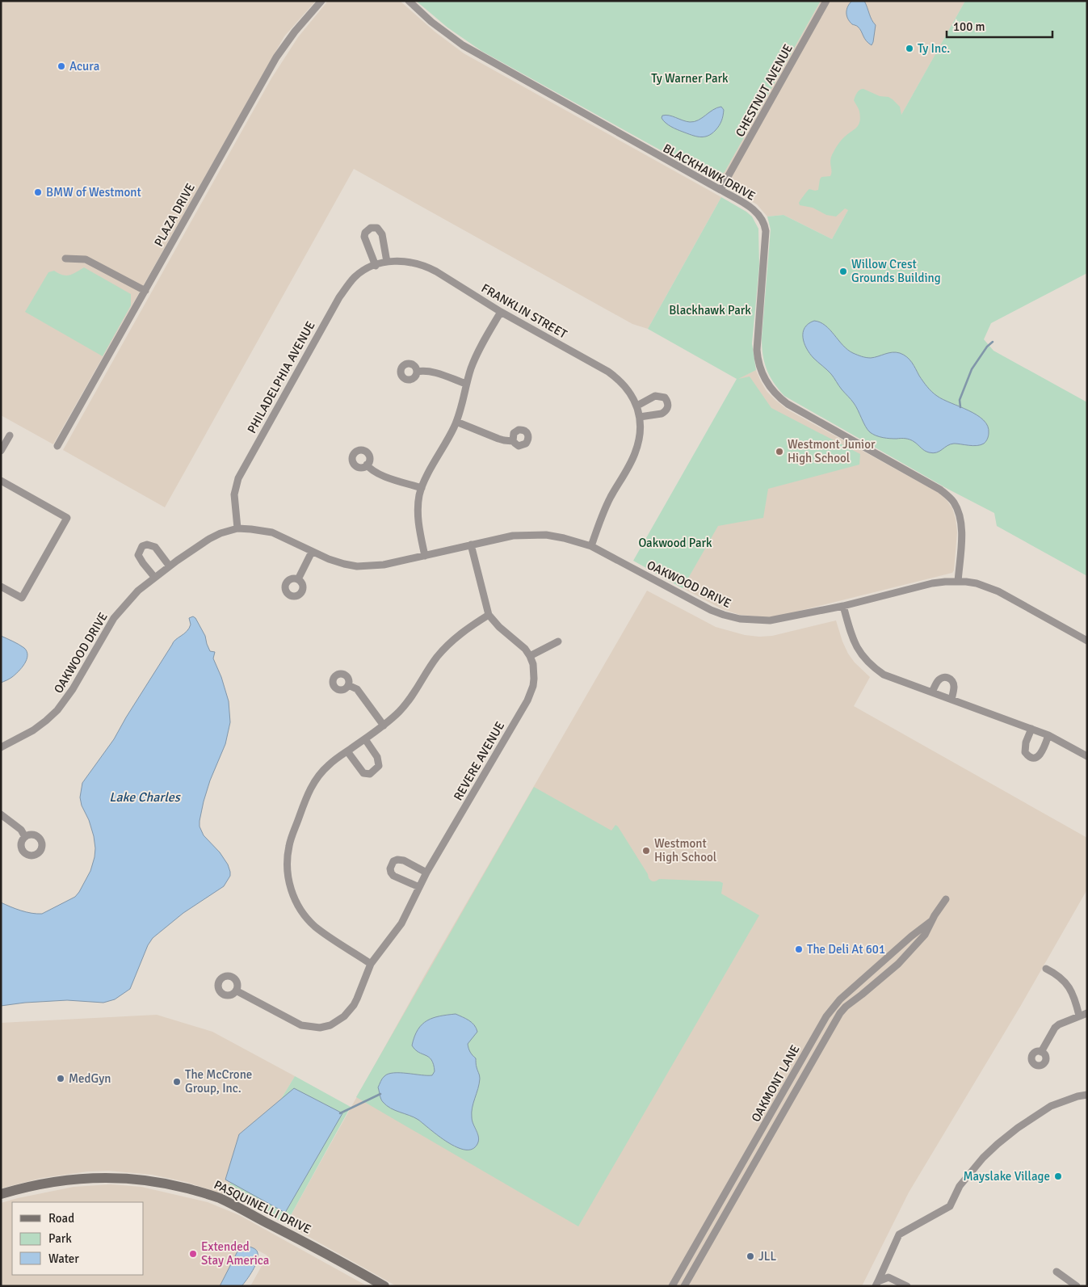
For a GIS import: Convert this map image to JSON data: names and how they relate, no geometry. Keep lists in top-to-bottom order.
{
  "streets": {
    "street": [
      "CHESTNUT AVENUE",
      "BLACKHAWK DRIVE",
      "PLAZA DRIVE",
      "FRANKLIN STREET",
      "PHILADELPHIA AVENUE",
      "OAKWOOD DRIVE",
      "REVERE AVENUE",
      "OAKMONT LANE",
      "PASQUINELLI DRIVE"
    ]
  },
  "crossings": [
    ["CHESTNUT AVENUE", "BLACKHAWK DRIVE"],
    ["BLACKHAWK DRIVE", "OAKWOOD DRIVE"],
    ["FRANKLIN STREET", "PHILADELPHIA AVENUE"],
    ["PHILADELPHIA AVENUE", "OAKWOOD DRIVE"]
  ],
  "water": ["Lake Charles"],
  "parks": ["Ty Warner Park", "Blackhawk Park", "Oakwood Park"],
  "places": [
    "Ty Inc.",
    "Acura",
    "BMW of Westmont",
    "Willow Crest Grounds Building",
    "Westmont Junior High School",
    "Westmont High School",
    "The Deli At 601",
    "MedGyn",
    "The McCrone Group, Inc.",
    "Mayslake Village",
    "Extended Stay America",
    "JLL"
  ],
  "legend": ["Road", "Park", "Water"],
  "scale_bar": "100 m"
}
